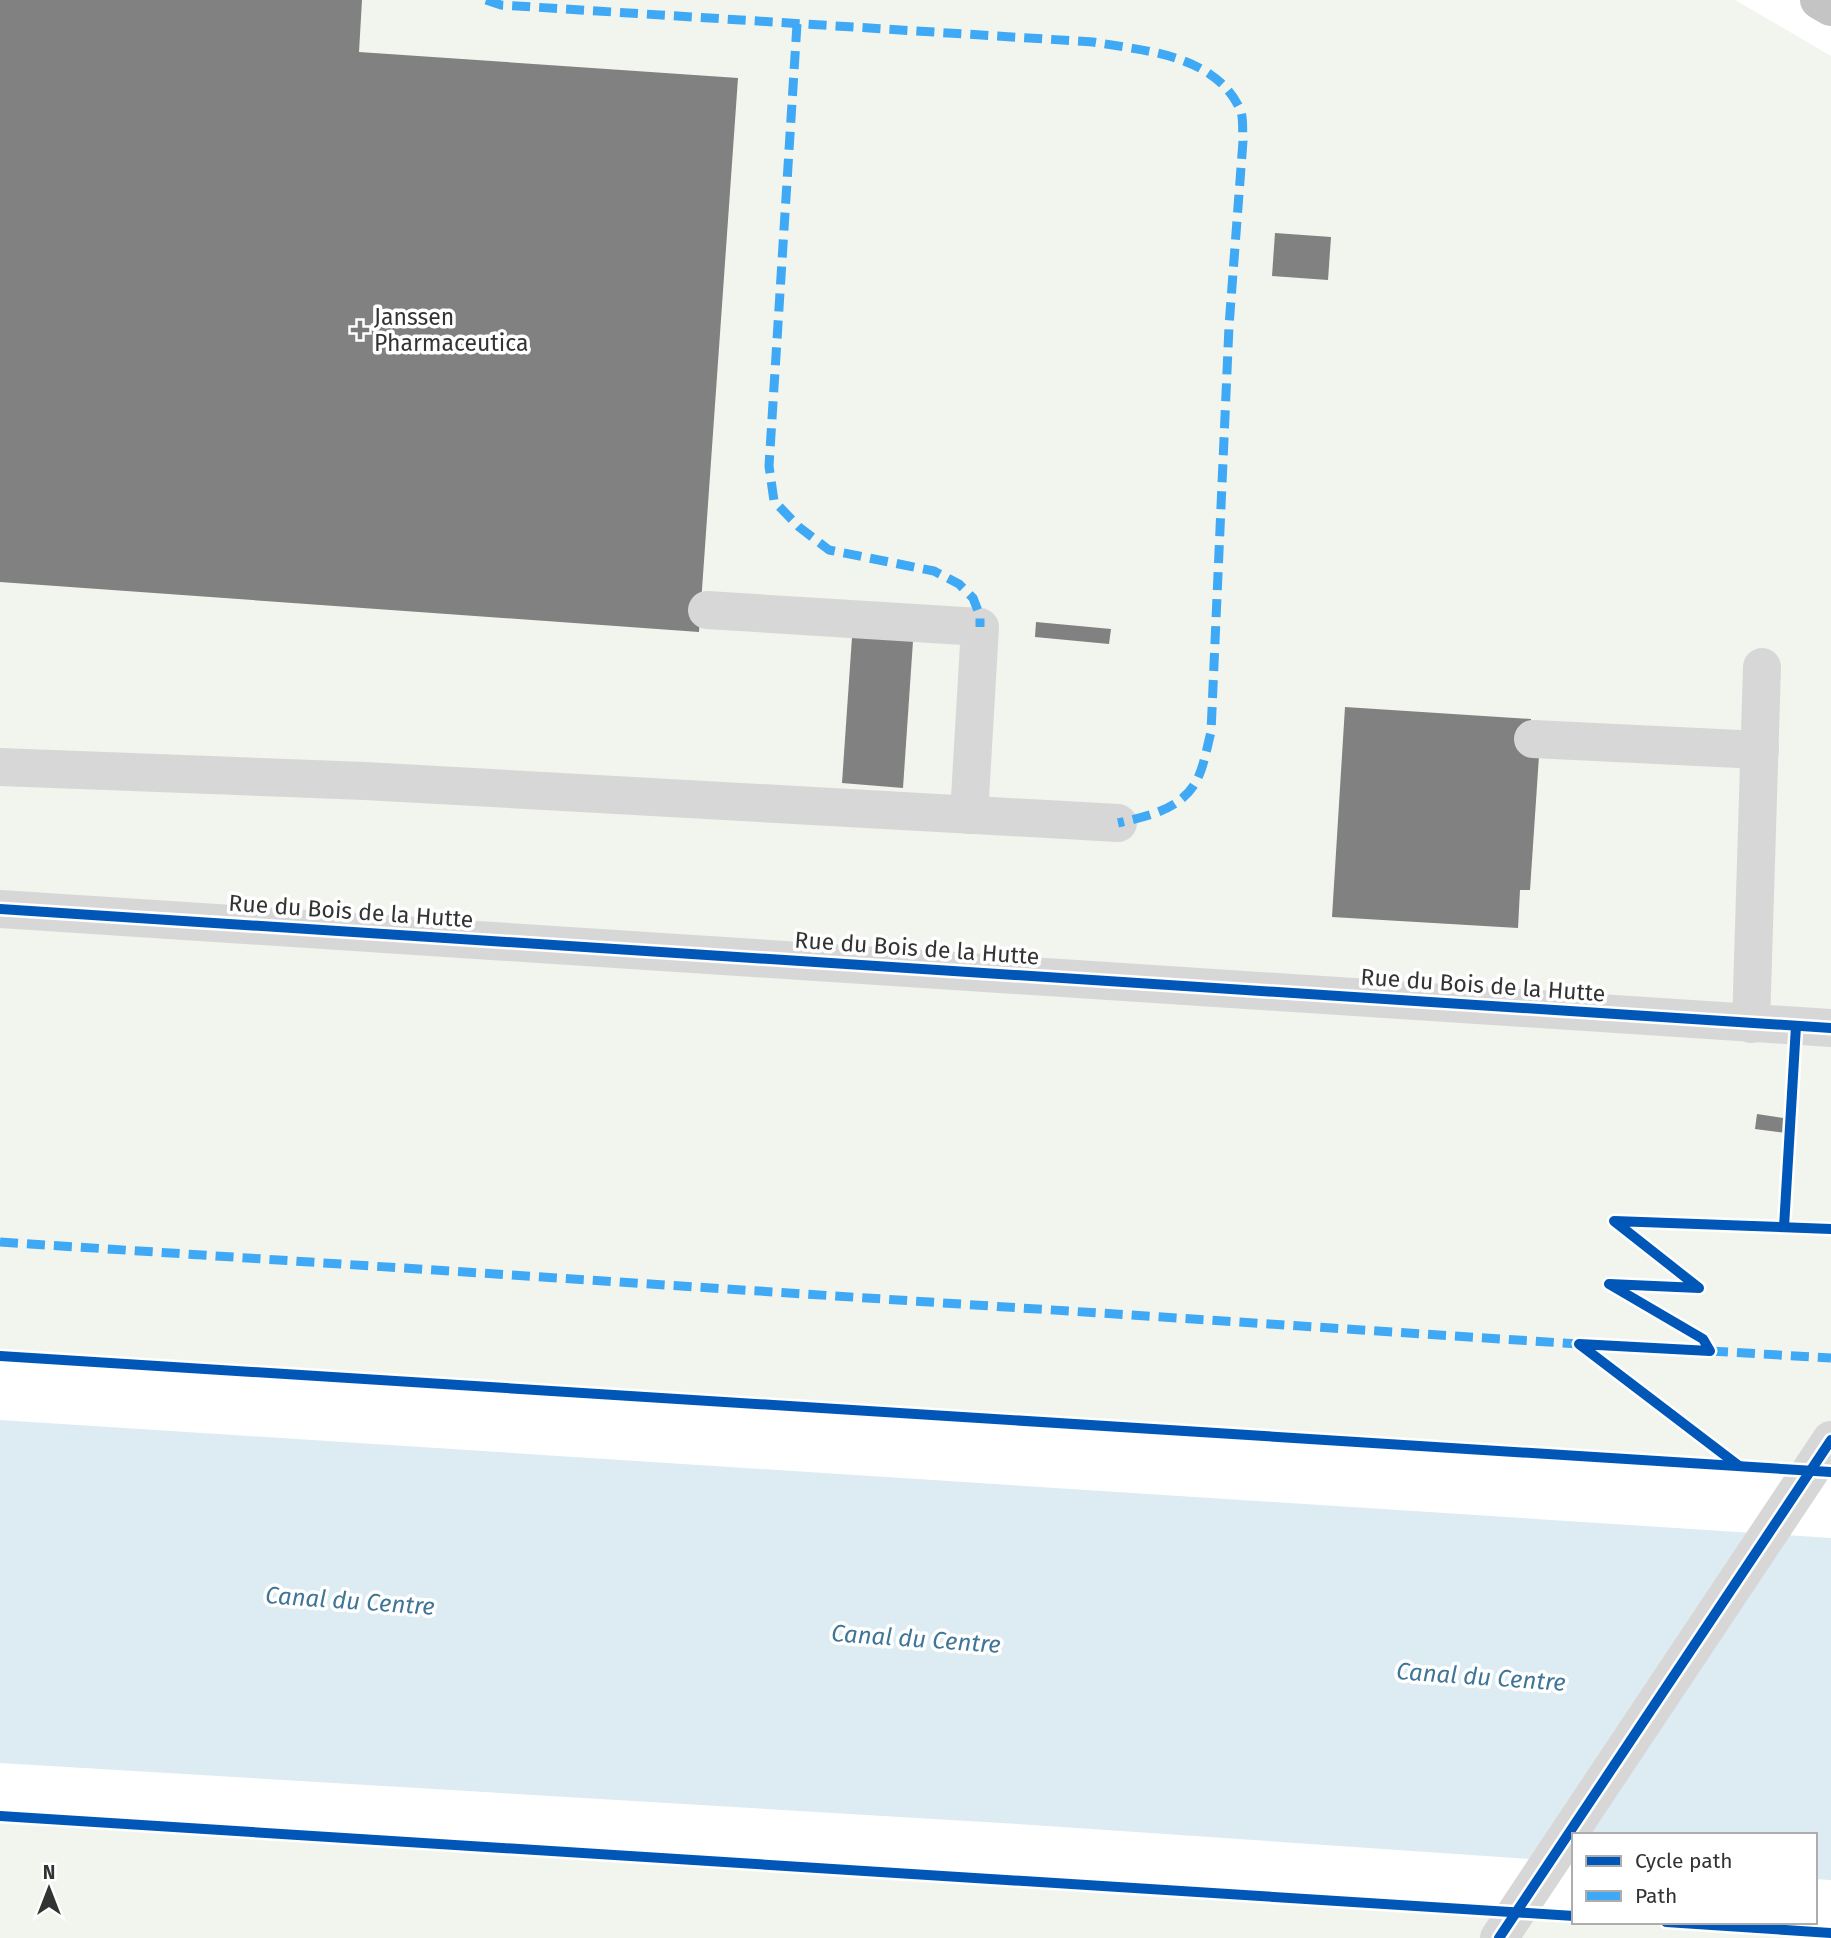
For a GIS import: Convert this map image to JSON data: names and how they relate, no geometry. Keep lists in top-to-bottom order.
{
  "streets": {
    "street": ["Rue du Bois de la Hutte"]
  },
  "water": ["Canal du Centre"],
  "places": {
    "health": ["Janssen Pharmaceutica"]
  },
  "legend": ["Cycle path", "Path"],
  "north": "top"
}
